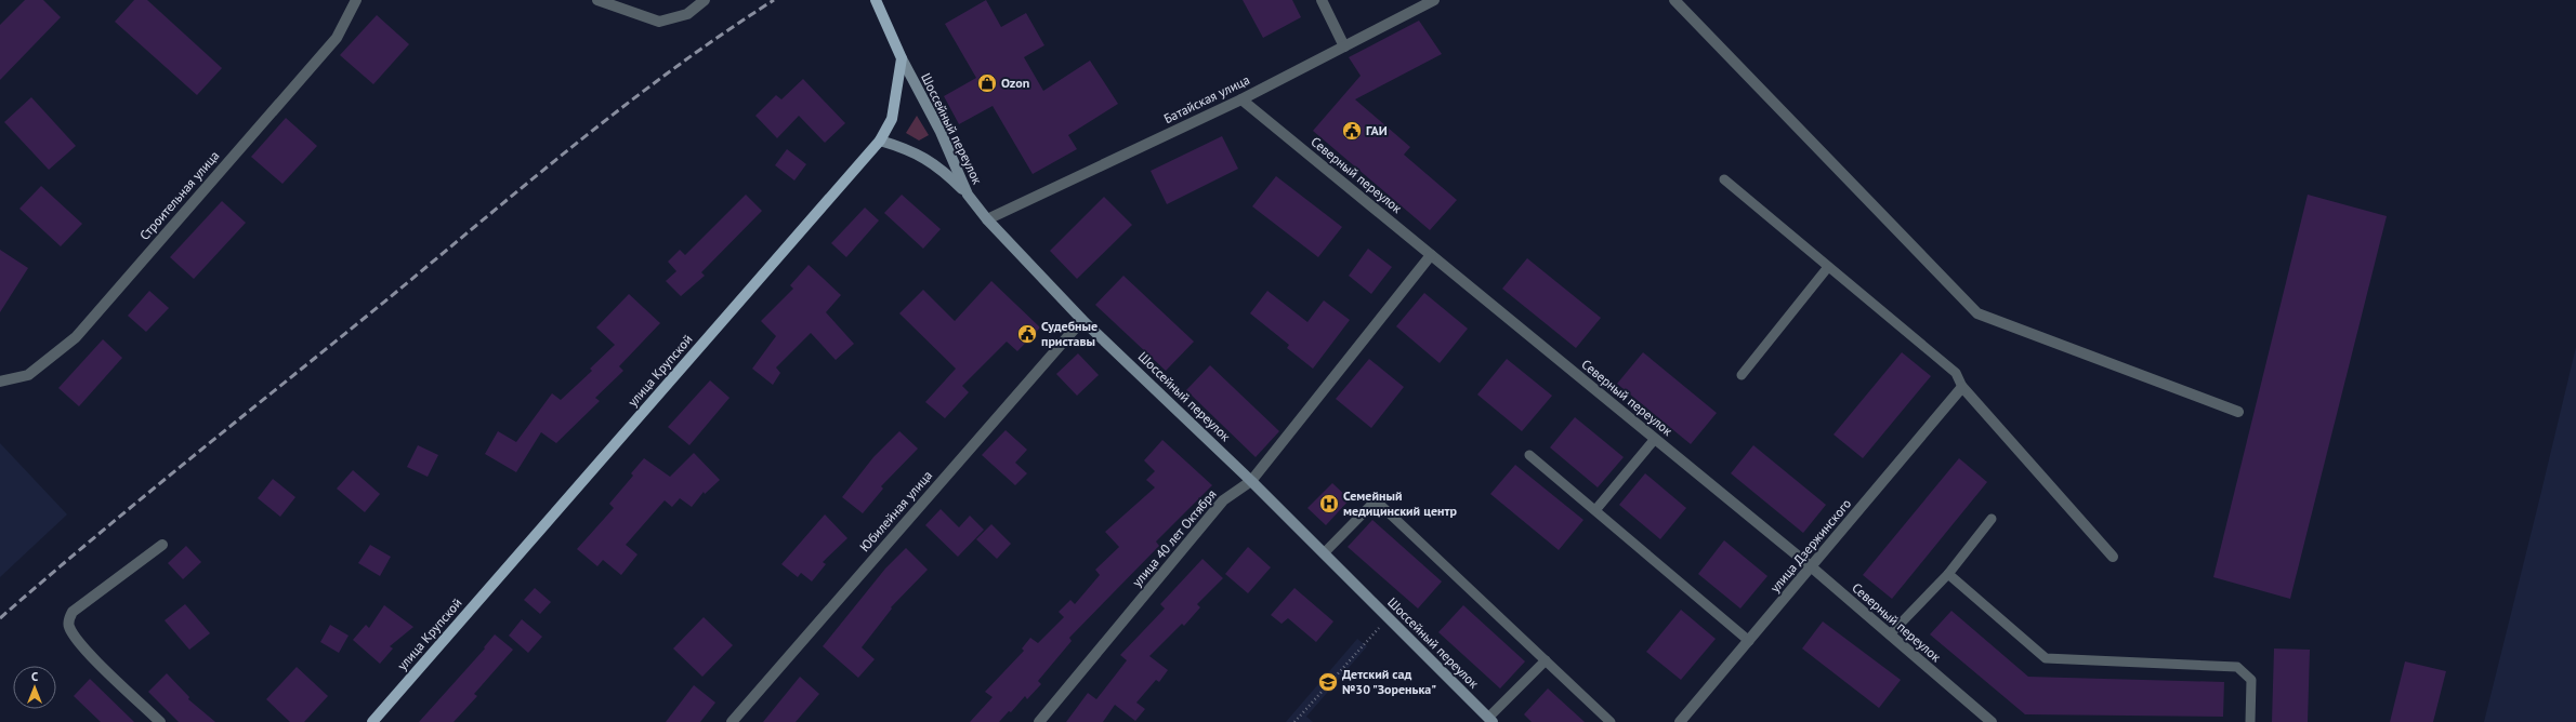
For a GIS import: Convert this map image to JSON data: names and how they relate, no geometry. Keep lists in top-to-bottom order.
{
  "streets": {
    "main road": ["Шоссейный переулок", "улица Крупской"],
    "street": [
      "Батайская улица",
      "Северный переулок",
      "Строительная улица",
      "Юбилейная улица",
      "улица 40 лет Октября",
      "улица Дзержинского"
    ]
  },
  "crossings": [
    ["Батайская улица", "Шоссейный переулок"],
    ["Батайская улица", "Северный переулок"],
    ["Шоссейный переулок", "улица Крупской"],
    ["Шоссейный переулок", "Юбилейная улица"],
    ["Шоссейный переулок", "улица 40 лет Октября"],
    ["Северный переулок", "улица 40 лет Октября"],
    ["Северный переулок", "улица Дзержинского"]
  ],
  "places": {
    "shop": ["Ozon"],
    "public building": ["ГАИ", "Судебные приставы"],
    "hospital": ["Семейный медицинский центр"],
    "school or university": ["Детский сад №30 \"Зоренька\""]
  },
  "north": "top"
}
